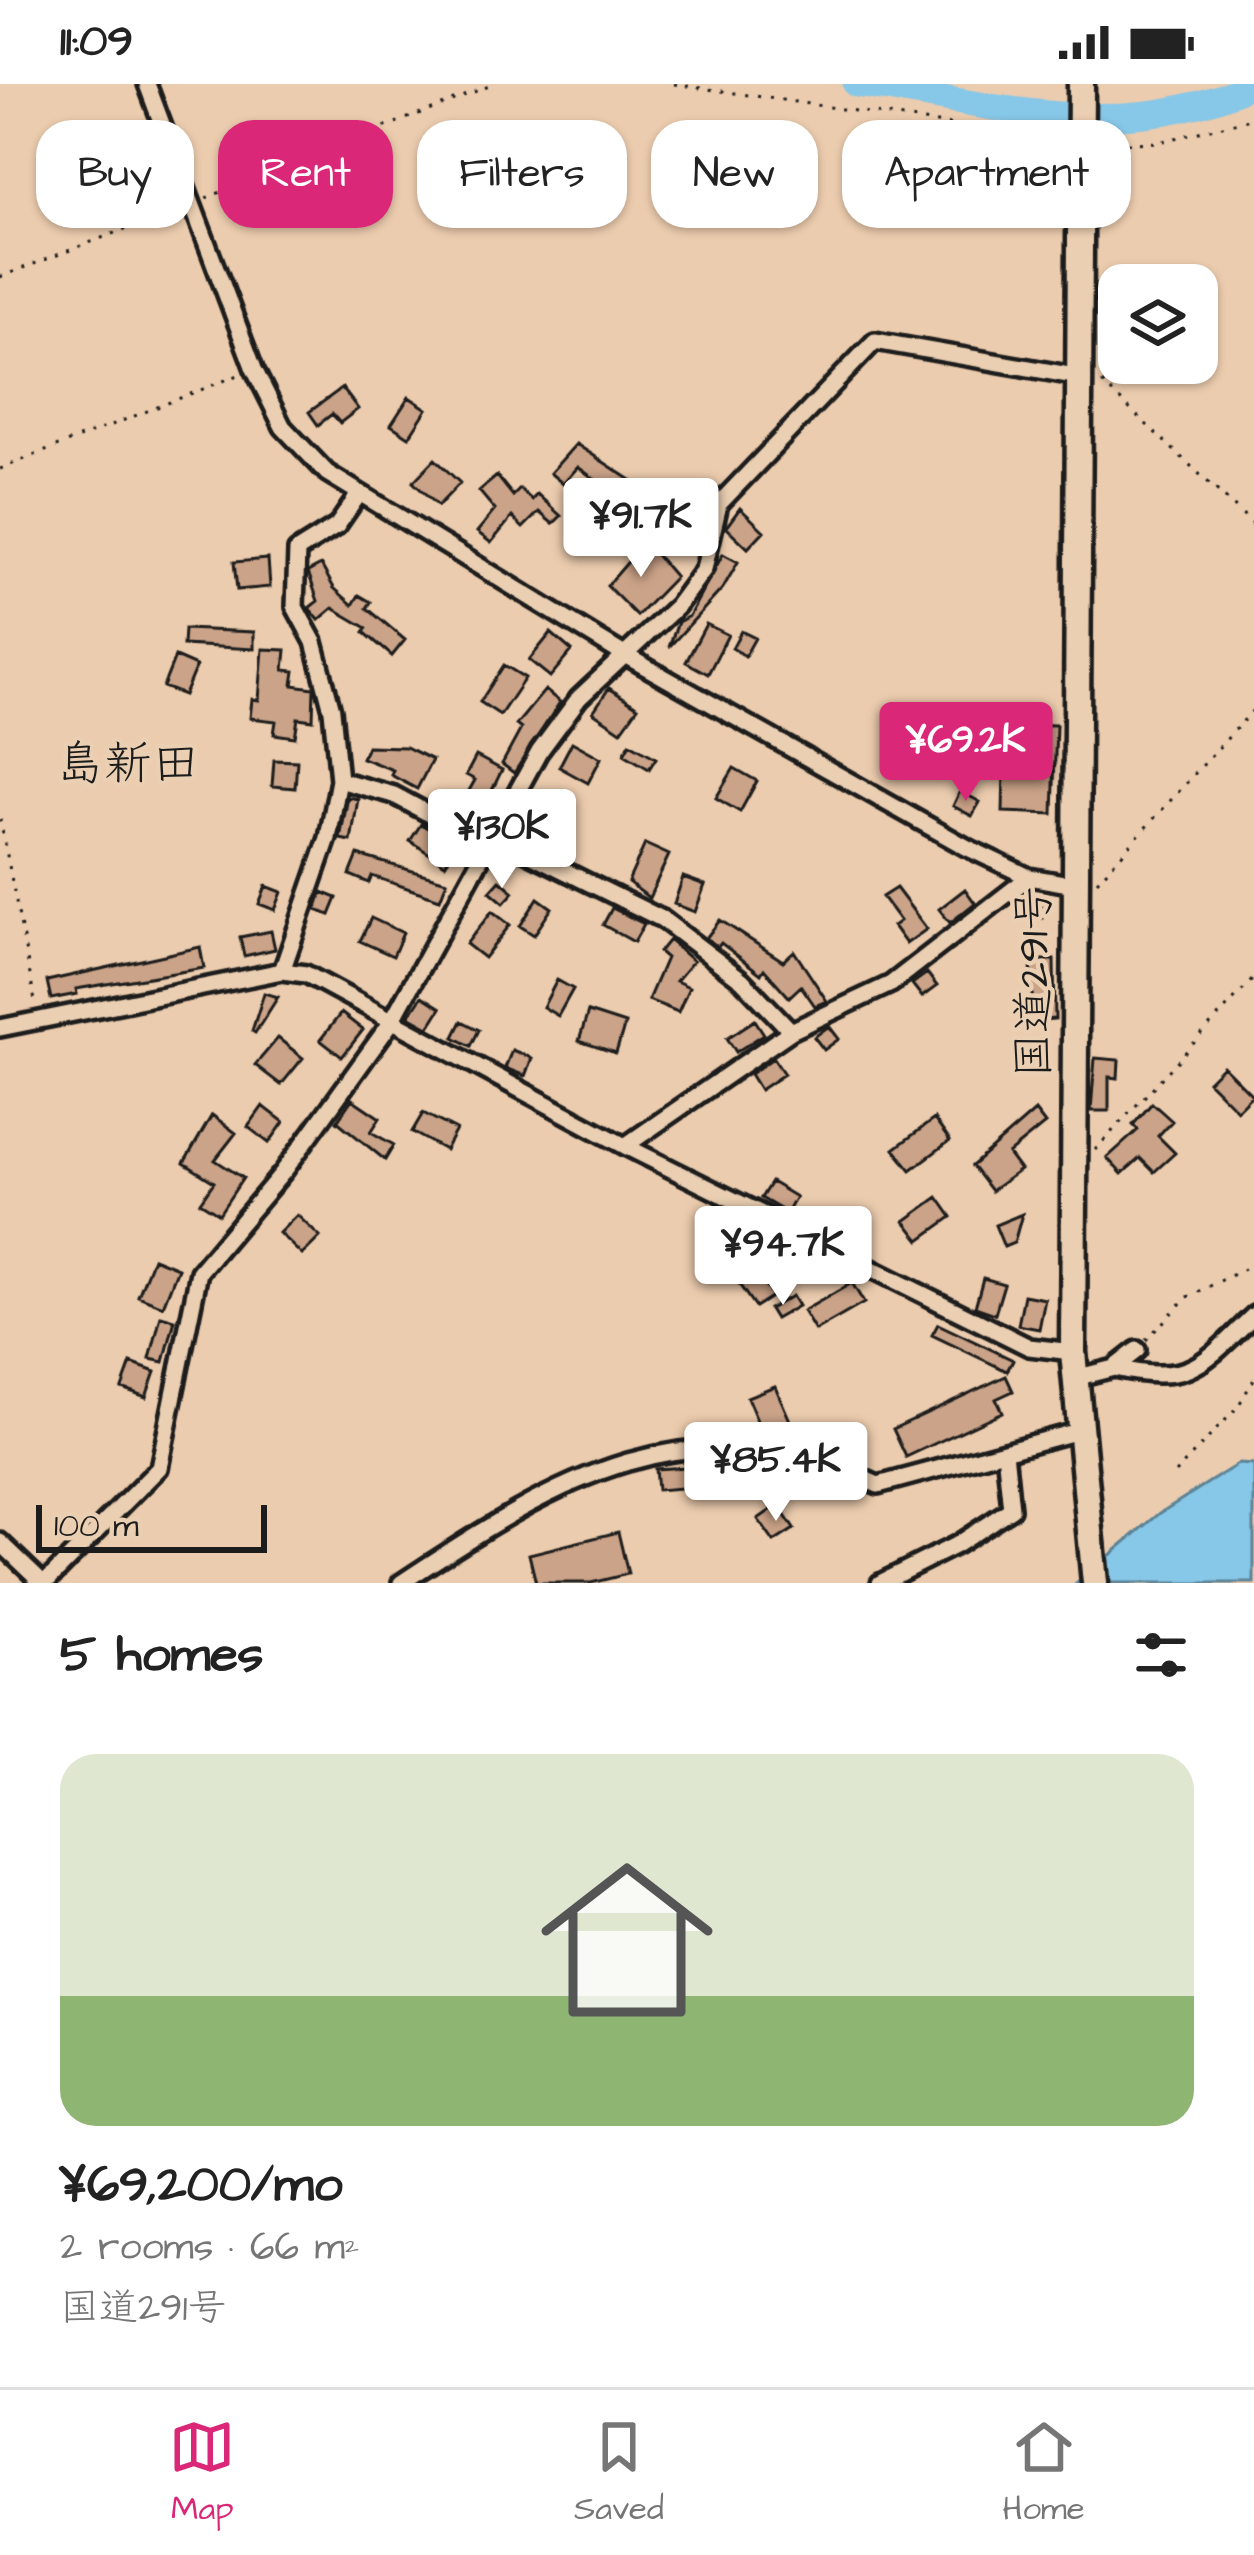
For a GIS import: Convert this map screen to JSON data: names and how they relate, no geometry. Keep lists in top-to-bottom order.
{
  "streets": {
    "highway": ["国道291号"]
  },
  "districts": ["島新田"],
  "scale_bar": "100 m",
  "page": {
    "status": "11:09",
    "chip": [
      "Buy",
      "Rent",
      "Filters",
      "New",
      "Apartment"
    ],
    "price": [
      "¥91.7K",
      "¥69.2K",
      "¥130K",
      "¥94.7K",
      "¥85.4K"
    ],
    "scale": "100 m",
    "heading": "5 homes",
    "list": [
      {
        "name": "¥69,200/mo",
        "note": "2 rooms · 66 m² · 国道291号"
      }
    ],
    "tabs": ["Map", "Saved", "Home"]
  }
}
